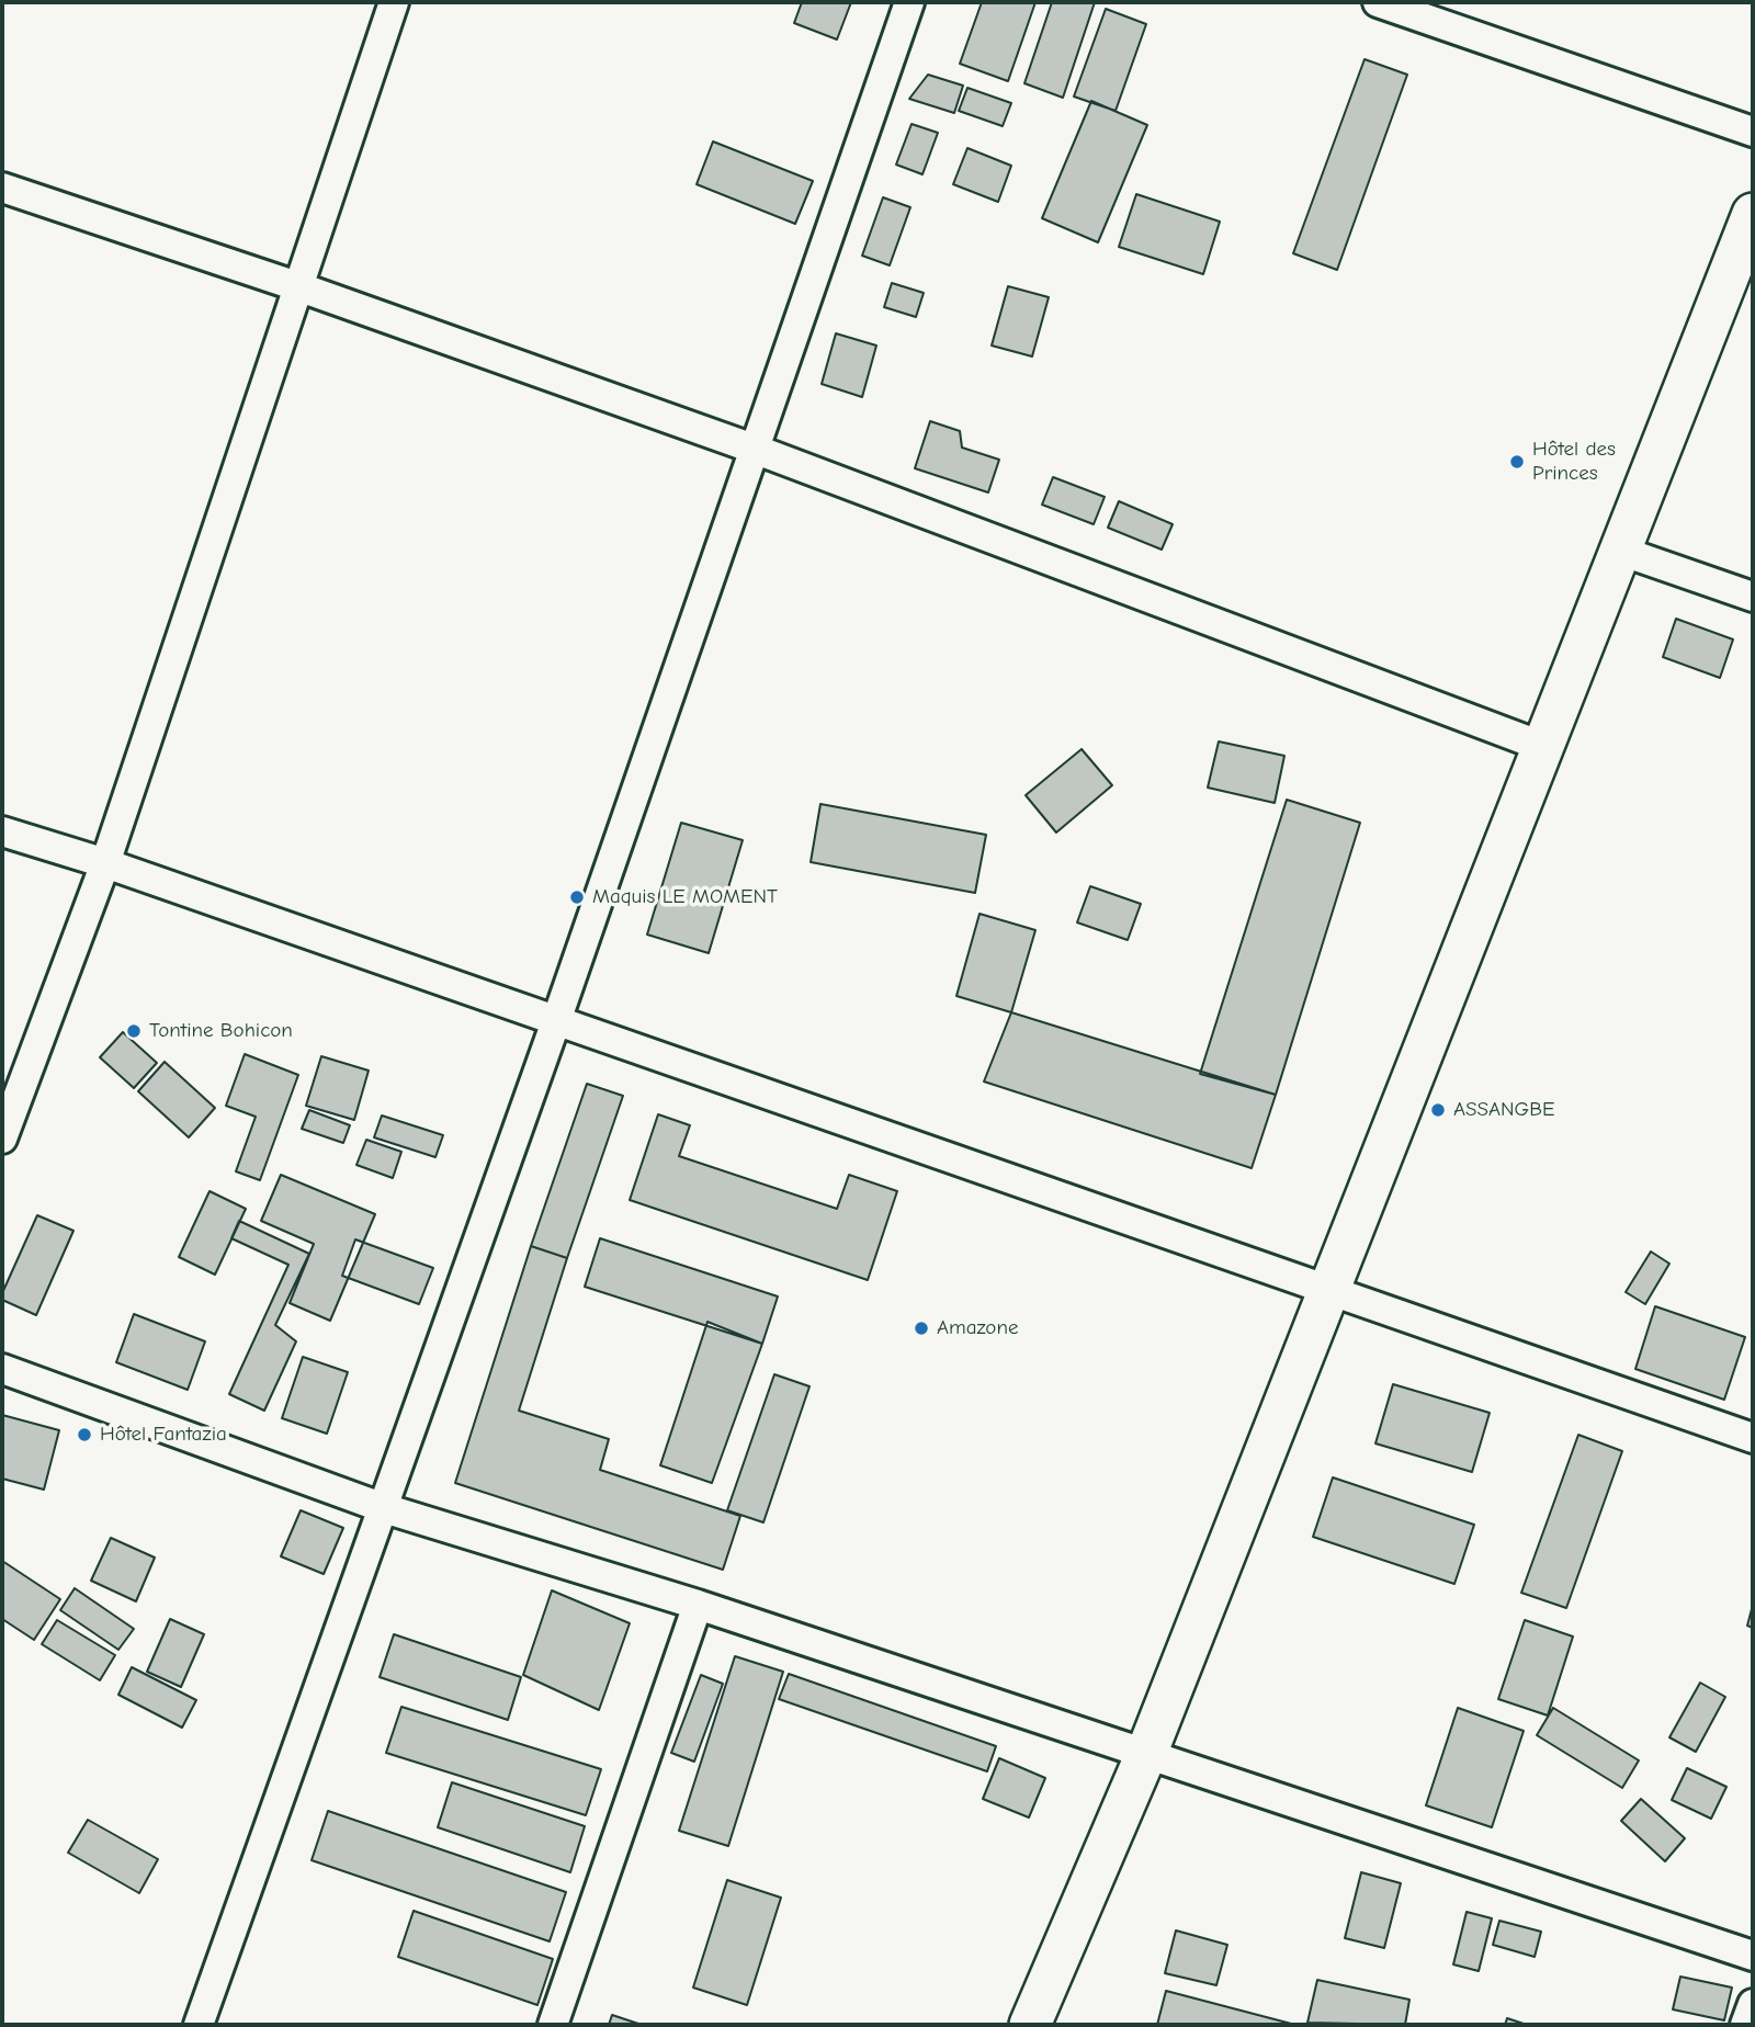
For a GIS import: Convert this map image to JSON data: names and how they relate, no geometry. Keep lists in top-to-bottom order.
{
  "places": [
    "Hôtel des Princes",
    "Maquis LE MOMENT",
    "Tontine Bohicon",
    "ASSANGBE",
    "Amazone",
    "Hôtel Fantazia"
  ]
}
